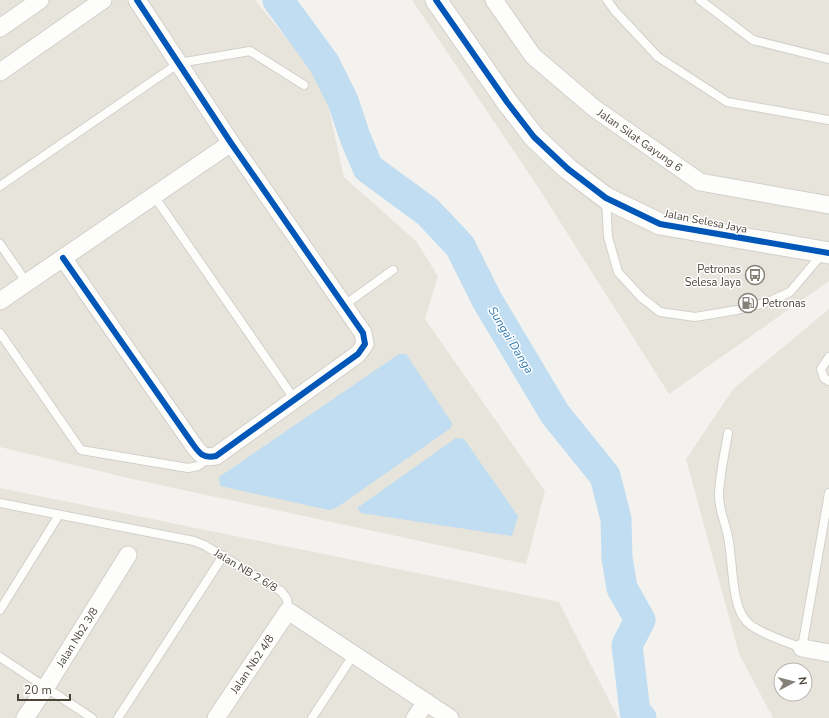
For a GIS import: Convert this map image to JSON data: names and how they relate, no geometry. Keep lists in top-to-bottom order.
{
  "streets": {
    "street": [
      "Jalan Silat Gayung 6",
      "Jalan Selesa Jaya",
      "Jalan Nb2 3/8",
      "Jalan Nb2 4/8"
    ],
    "lane": ["Jalan NB 2 6/8"]
  },
  "crossings": [
    ["Jalan NB 2 6/8", "Jalan Nb2 4/8"]
  ],
  "water": ["Sungai Danga"],
  "places": {
    "bus stop": ["Petronas Selesa Jaya"],
    "fuel station": ["Petronas"]
  },
  "scale_bar": "20 m",
  "north": "right"
}
